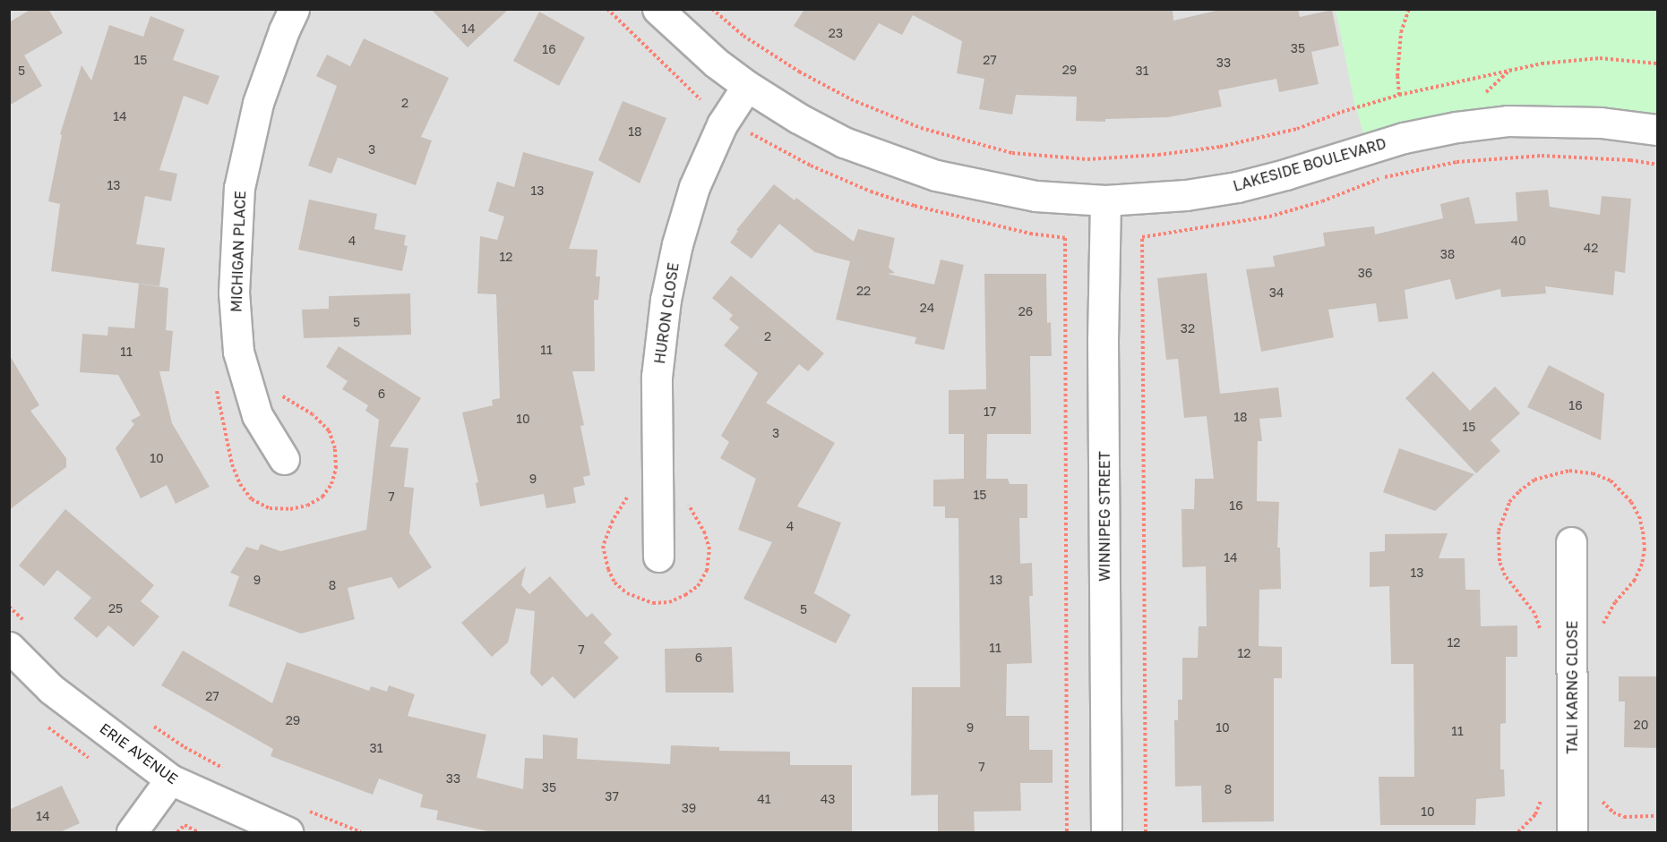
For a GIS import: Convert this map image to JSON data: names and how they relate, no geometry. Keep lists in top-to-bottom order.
{
  "streets": {
    "street": [
      "LAKESIDE BOULEVARD",
      "MICHIGAN PLACE",
      "HURON CLOSE",
      "WINNIPEG STREET",
      "TALI KARNG CLOSE",
      "ERIE AVENUE"
    ]
  },
  "crossings": [
    ["LAKESIDE BOULEVARD", "HURON CLOSE"],
    ["LAKESIDE BOULEVARD", "WINNIPEG STREET"]
  ],
  "house_numbers": [
    "14",
    "23",
    "35",
    "16",
    "15",
    "27",
    "33",
    "29",
    "5",
    "31",
    "2",
    "14",
    "18",
    "3",
    "13",
    "13",
    "4",
    "40",
    "42",
    "38",
    "12",
    "36",
    "22",
    "34",
    "24",
    "26",
    "5",
    "32",
    "2",
    "11",
    "11",
    "6",
    "16",
    "17",
    "18",
    "10",
    "15",
    "3",
    "10",
    "9",
    "15",
    "7",
    "16",
    "4",
    "14",
    "13",
    "9",
    "13",
    "8",
    "25",
    "5",
    "12",
    "11",
    "7",
    "12",
    "6",
    "27",
    "29",
    "20",
    "9",
    "10",
    "11",
    "31",
    "7",
    "33",
    "35",
    "8",
    "37",
    "41",
    "43",
    "39",
    "10",
    "14"
  ]
}
